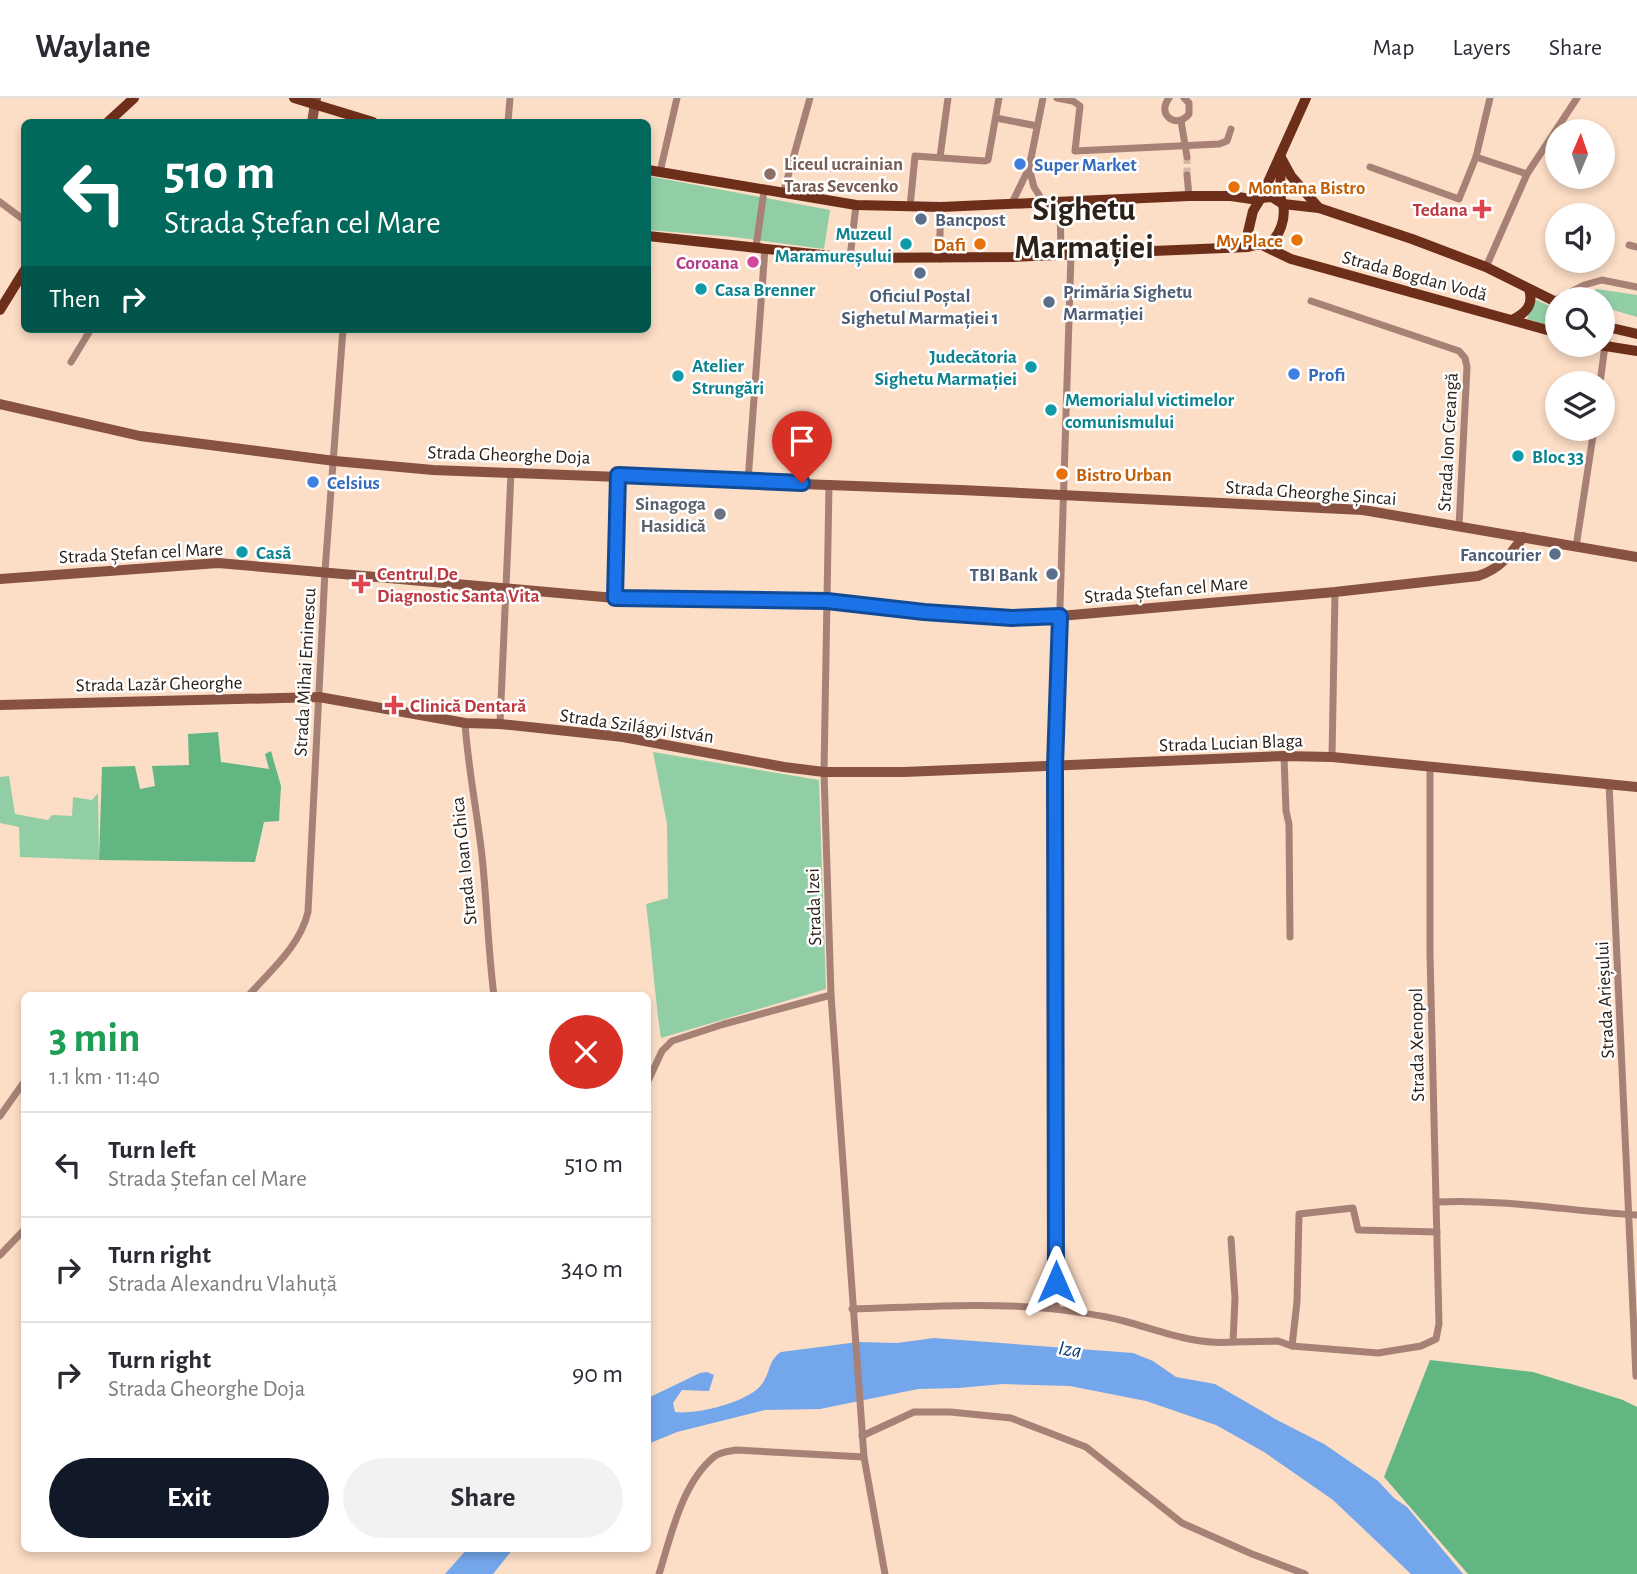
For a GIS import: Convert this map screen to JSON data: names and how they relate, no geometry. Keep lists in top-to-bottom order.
{
  "streets": {
    "main road": [
      "Strada Bogdan Vodă",
      "Strada Gheorghe Doja",
      "Strada Gheorghe Șincai",
      "Strada Ștefan cel Mare",
      "Strada Lazăr Gheorghe",
      "Strada Szilágyi István",
      "Strada Lucian Blaga"
    ],
    "street": [
      "Strada Ion Creangă",
      "Strada Mihai Eminescu",
      "Strada Ioan Ghica",
      "Strada Izei",
      "Strada Arieșului",
      "Strada Xenopol"
    ]
  },
  "crossings": [
    ["Strada Ion Creangă", "Strada Gheorghe Șincai"],
    ["Strada Gheorghe Doja", "Strada Gheorghe Șincai"],
    ["Strada Gheorghe Doja", "Strada Mihai Eminescu"],
    ["Strada Gheorghe Doja", "Strada Izei"],
    ["Strada Gheorghe Șincai", "Strada Ștefan cel Mare"],
    ["Strada Ștefan cel Mare", "Strada Mihai Eminescu"],
    ["Strada Ștefan cel Mare", "Strada Izei"],
    ["Strada Mihai Eminescu", "Strada Lazăr Gheorghe"],
    ["Strada Mihai Eminescu", "Strada Szilágyi István"],
    ["Strada Lazăr Gheorghe", "Strada Szilágyi István"],
    ["Strada Szilágyi István", "Strada Lucian Blaga"],
    ["Strada Szilágyi István", "Strada Ioan Ghica"],
    ["Strada Szilágyi István", "Strada Izei"],
    ["Strada Lucian Blaga", "Strada Izei"],
    ["Strada Lucian Blaga", "Strada Arieșului"],
    ["Strada Lucian Blaga", "Strada Xenopol"]
  ],
  "districts": ["Sighetu Marmației"],
  "water": ["Iza"],
  "places": {
    "other": [
      "Super Market",
      "Liceul ucrainian Taras Sevcenko",
      "Montana Bistro",
      "Bancpost",
      "My Place",
      "Muzeul Maramureșului",
      "Dafi",
      "Coroana",
      "Oficiul Poștal Sighetul Marmației 1",
      "Casa Brenner",
      "Primăria Sighetu Marmației",
      "Judecătoria Sighetu Marmației",
      "Profi",
      "Atelier Strungări",
      "Memorialul victimelor comunismului",
      "Bloc 33",
      "Bistro Urban",
      "Celsius",
      "Sinagoga Hasidică",
      "Casă",
      "Fancourier",
      "TBI Bank"
    ],
    "health": ["Tedana", "Centrul De Diagnostic Santa Vita", "Clinică Dentară"]
  },
  "north": "top",
  "page": {
    "header": "Waylane",
    "nav": ["Map", "Layers", "Share"],
    "turn": ["510 m", "Strada Ștefan cel Mare"],
    "then": "Then",
    "heading": ["3 min", "1.1 km · 11:40"],
    "list": [
      {
        "name": "Turn left",
        "note": "Strada Ștefan cel Mare",
        "value": "510 m"
      },
      {
        "name": "Turn right",
        "note": "Strada Alexandru Vlahuță",
        "value": "340 m"
      },
      {
        "name": "Turn right",
        "note": "Strada Gheorghe Doja",
        "value": "90 m"
      }
    ],
    "buttons": ["Exit", "Share"]
  }
}
